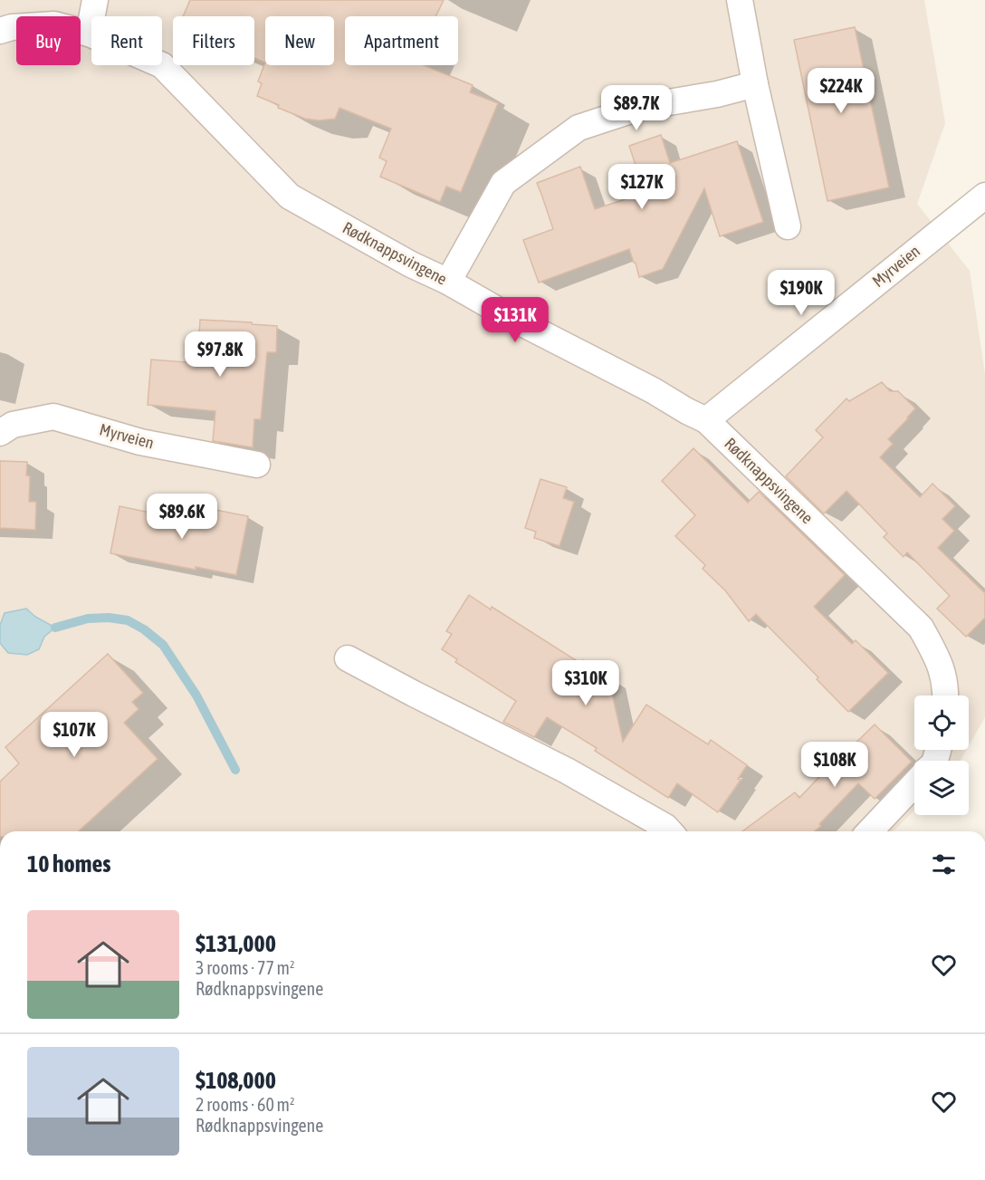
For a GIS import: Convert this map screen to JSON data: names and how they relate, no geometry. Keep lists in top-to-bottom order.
{
  "streets": {
    "street": ["Rødknappsvingene", "Myrveien"]
  },
  "crossings": [
    ["Rødknappsvingene", "Myrveien"]
  ],
  "page": {
    "chip": [
      "Buy",
      "Rent",
      "Filters",
      "New",
      "Apartment"
    ],
    "price": [
      "$224K",
      "$89.7K",
      "$127K",
      "$190K",
      "$131K",
      "$97.8K",
      "$89.6K",
      "$310K",
      "$107K",
      "$108K"
    ],
    "heading": "10 homes",
    "list": [
      {
        "name": "$131,000",
        "note": "3 rooms · 77 m² · Rødknappsvingene"
      },
      {
        "name": "$108,000",
        "note": "2 rooms · 60 m² · Rødknappsvingene"
      }
    ]
  }
}
